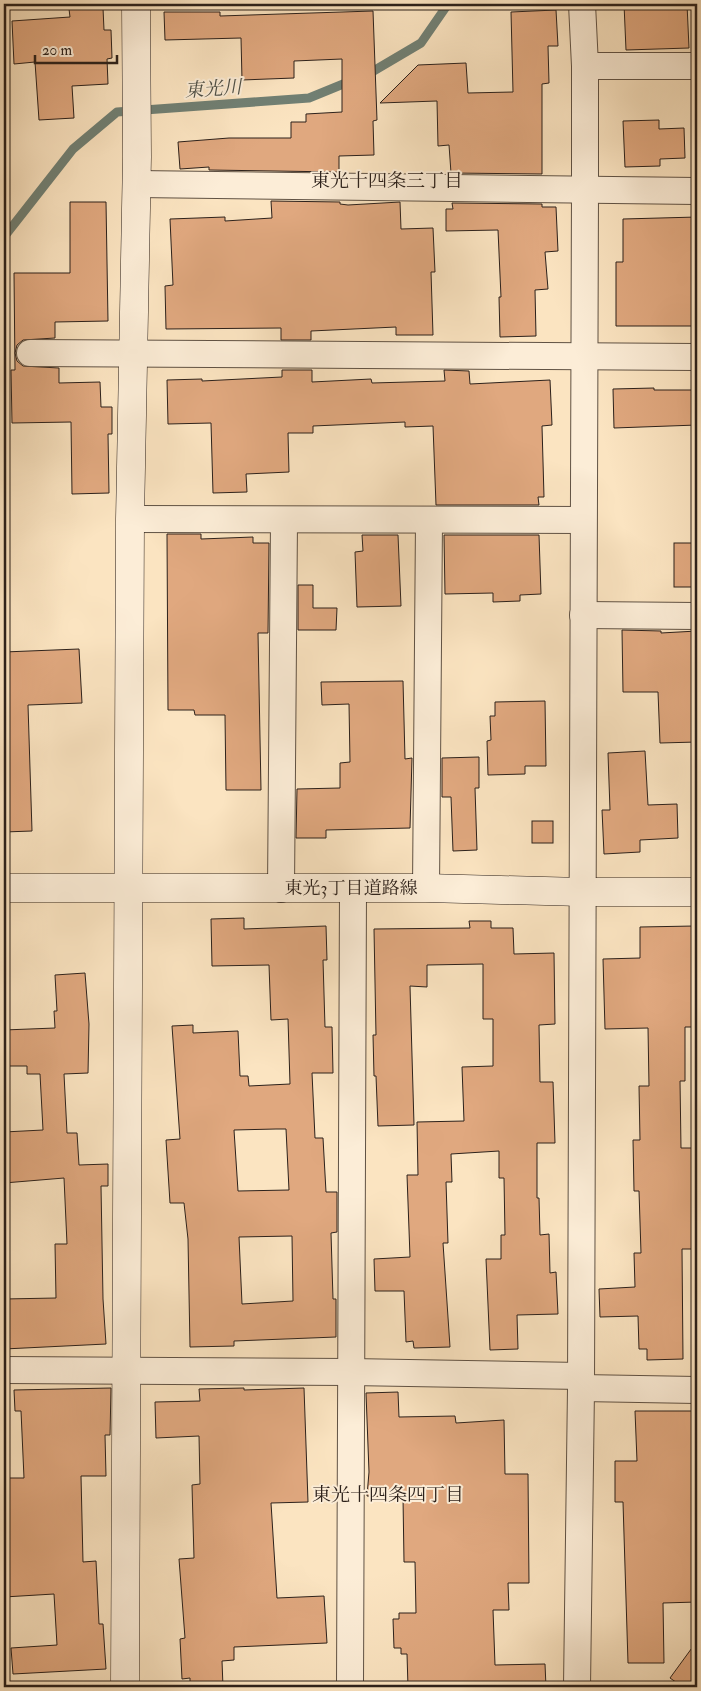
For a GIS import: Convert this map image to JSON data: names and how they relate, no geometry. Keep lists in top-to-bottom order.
{
  "streets": {
    "street": ["東光3丁目道路線"]
  },
  "districts": ["東光十四条三丁目", "東光十四条四丁目"],
  "water": ["東光川"],
  "scale_bar": "20 m"
}
